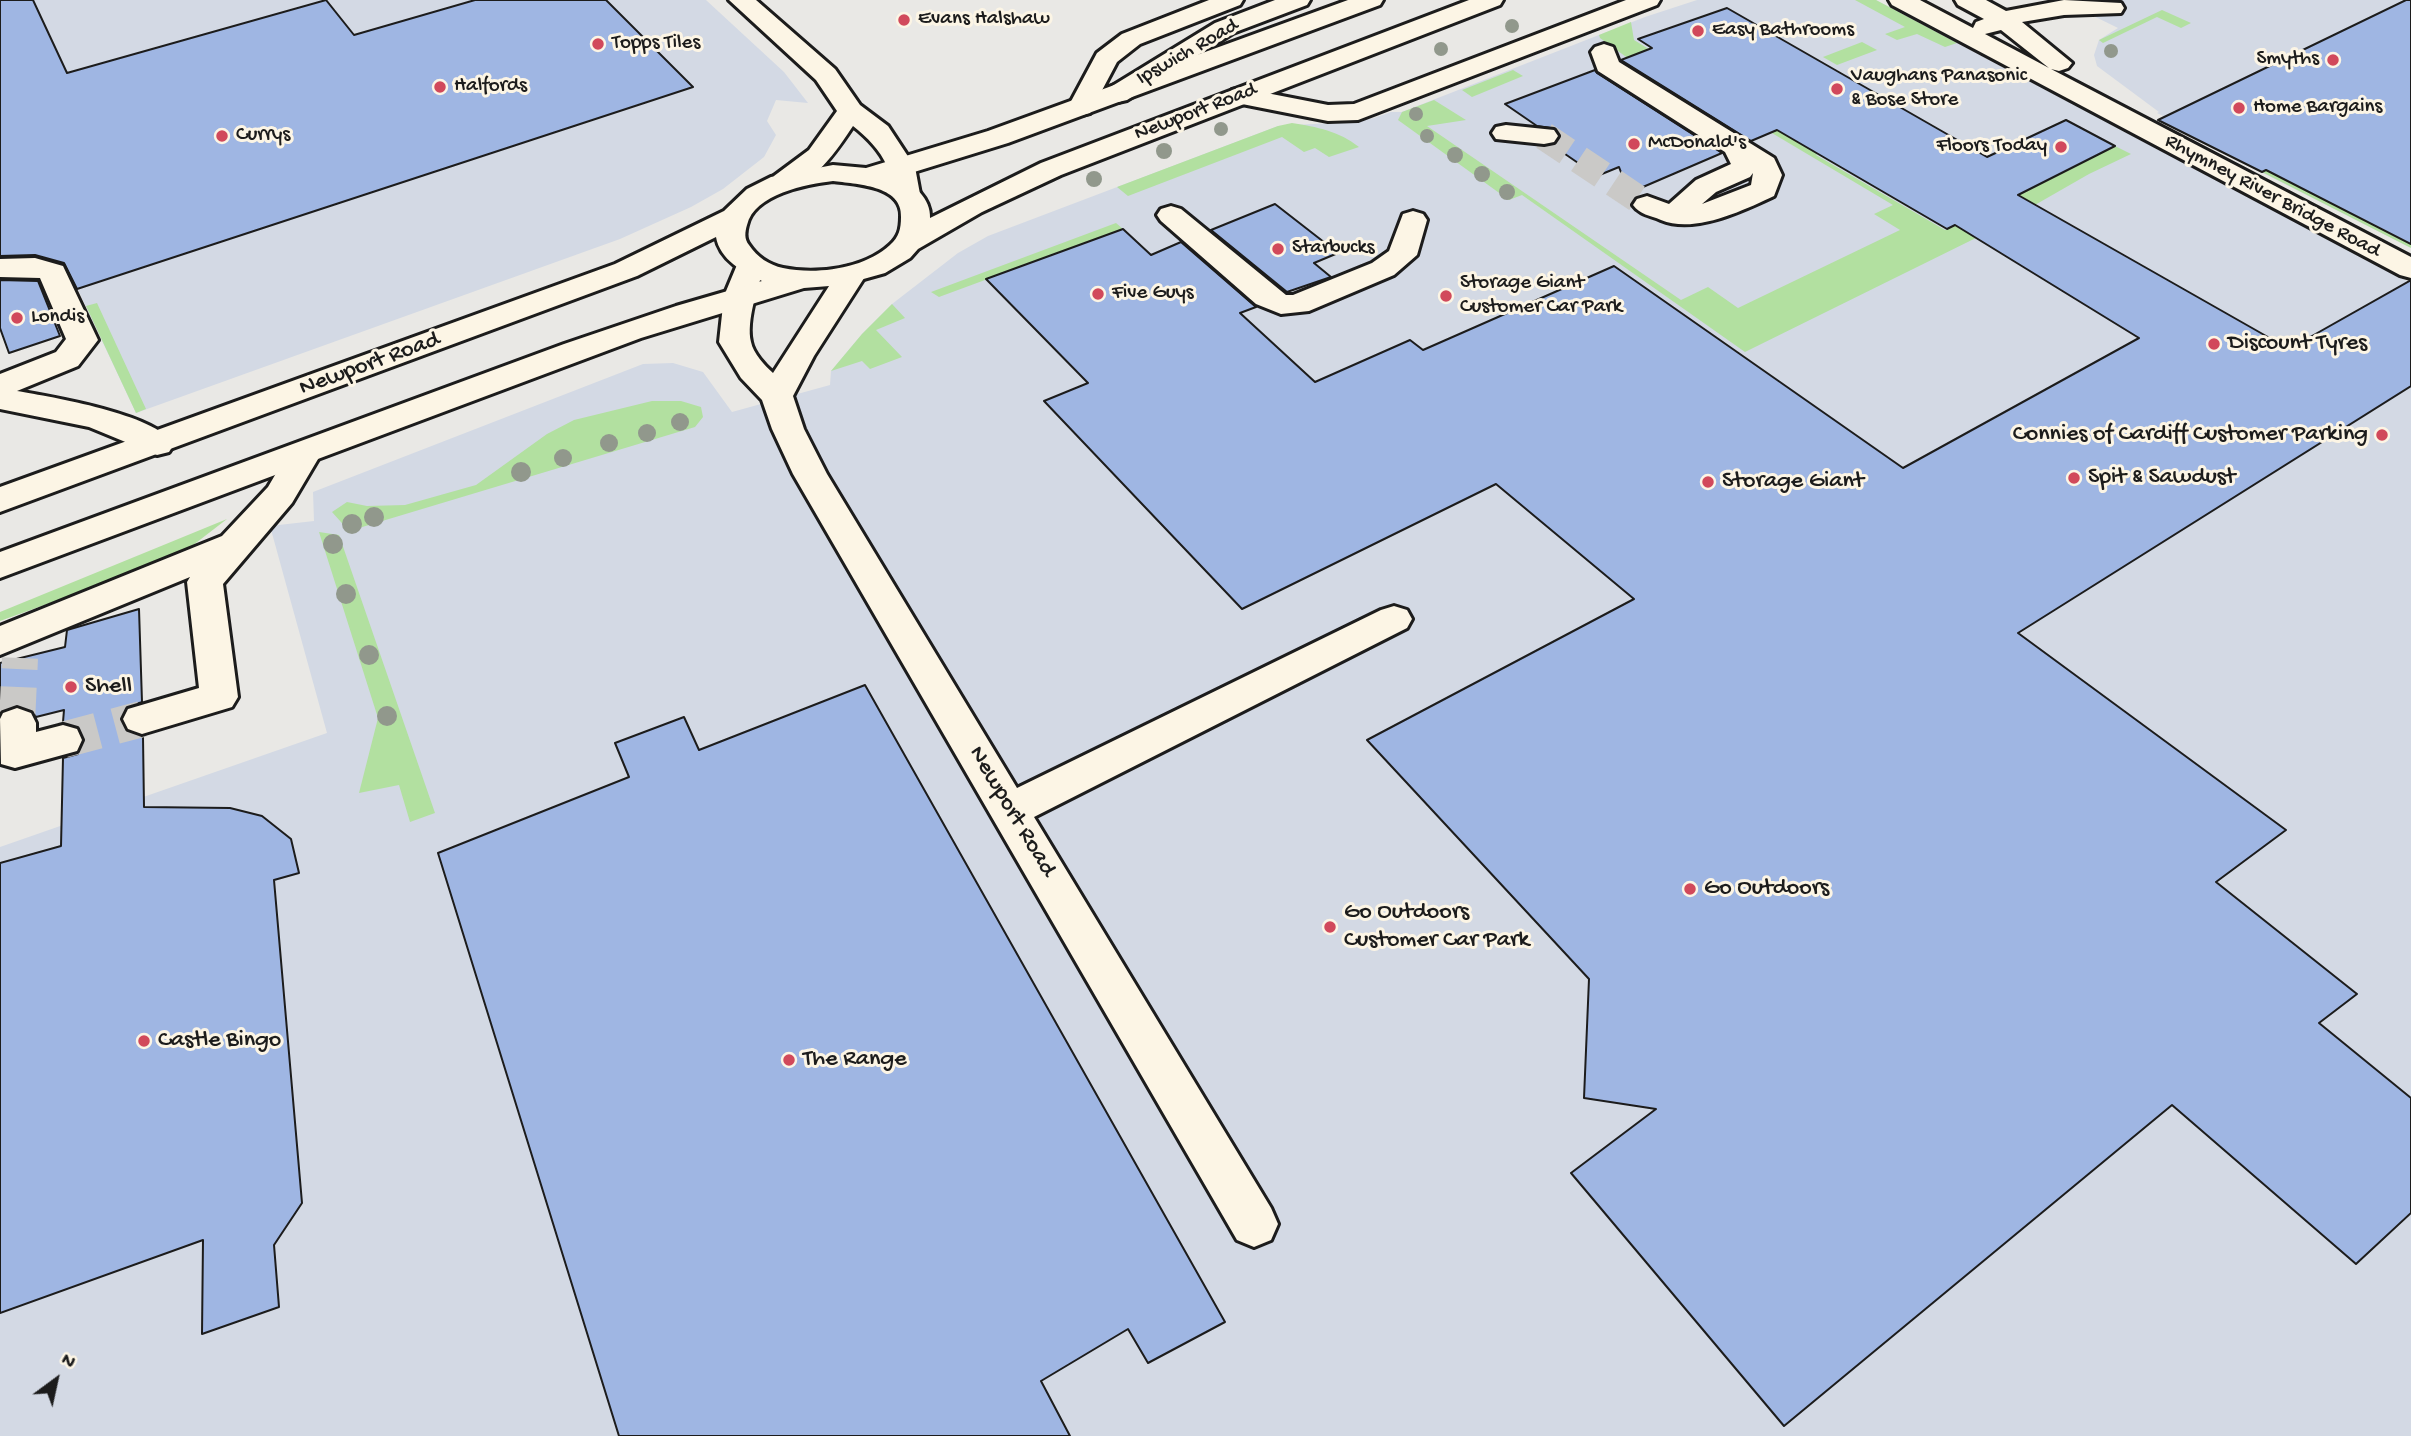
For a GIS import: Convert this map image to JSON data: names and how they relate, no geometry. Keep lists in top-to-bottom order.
{
  "streets": {
    "main road": ["Ipswich Road", "Newport Road", "Rhymney River Bridge Road"]
  },
  "crossings": [
    ["Ipswich Road", "Newport Road"]
  ],
  "places": [
    "Evans Halshaw",
    "Easy Bathrooms",
    "Topps Tiles",
    "Smyths",
    "Halfords",
    "Vaughans Panasonic & Bose Store",
    "Home Bargains",
    "Currys",
    "McDonald's",
    "Floors Today",
    "Starbucks",
    "Five Guys",
    "Storage Giant Customer Car Park",
    "Londis",
    "Discount Tyres",
    "Connies of Cardiff Customer Parking",
    "Spit & Sawdust",
    "Storage Giant",
    "Shell",
    "Go Outdoors",
    "Go Outdoors Customer Car Park",
    "Castle Bingo",
    "The Range"
  ],
  "north": "top right"
}
